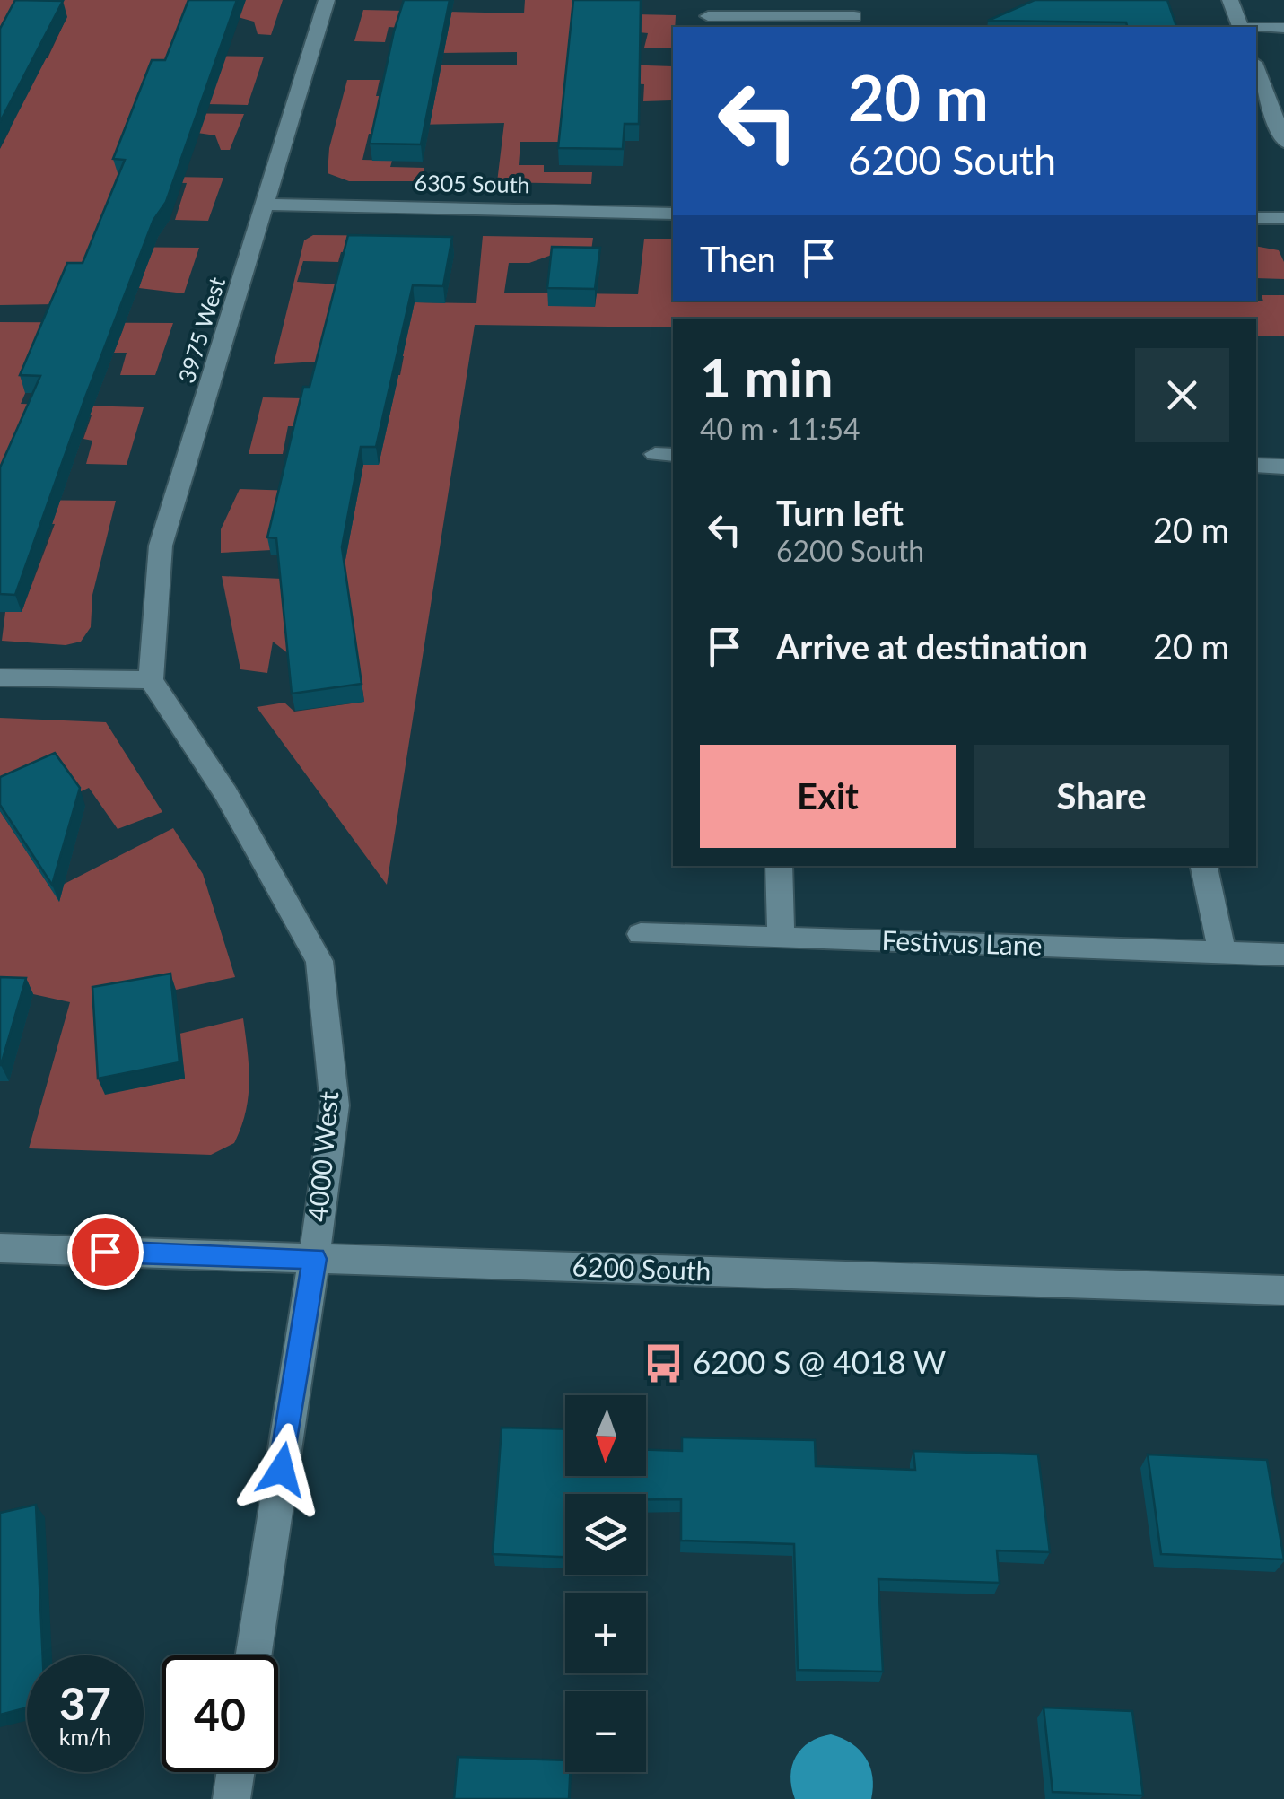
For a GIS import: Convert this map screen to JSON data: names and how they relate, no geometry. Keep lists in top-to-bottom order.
{
  "streets": {
    "street": [
      "6305 South",
      "3975 West",
      "Festivus Lane",
      "4000 West",
      "6200 South"
    ]
  },
  "crossings": [
    ["6305 South", "3975 West"],
    ["3975 West", "4000 West"],
    ["4000 West", "6200 South"]
  ],
  "places": {
    "bus stop": ["6200 S @ 4018 W"]
  },
  "north": "bottom",
  "page": {
    "turn": ["20 m", "6200 South"],
    "then": "Then",
    "heading": ["1 min", "40 m · 11:54"],
    "list": [
      {
        "name": "Turn left",
        "note": "6200 South",
        "value": "20 m"
      },
      {
        "name": "Arrive at destination",
        "value": "20 m"
      }
    ],
    "buttons": ["Exit", "Share"],
    "map_buttons": ["+", "−"],
    "speed": "37 km/h",
    "limit": "40"
  }
}
